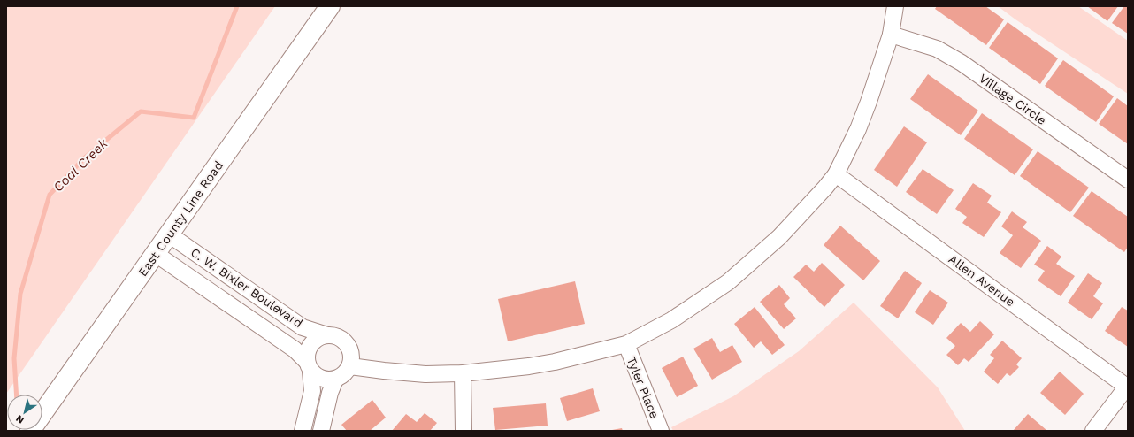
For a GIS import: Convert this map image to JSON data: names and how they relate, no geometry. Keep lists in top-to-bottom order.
{
  "streets": {
    "main road": ["East County Line Road"],
    "street": [
      "Village Circle",
      "Allen Avenue",
      "C. W. Bixler Boulevard",
      "Tyler Place"
    ]
  },
  "crossings": [
    ["East County Line Road", "C. W. Bixler Boulevard"]
  ],
  "water": ["Coal Creek"],
  "north": "bottom left"
}
